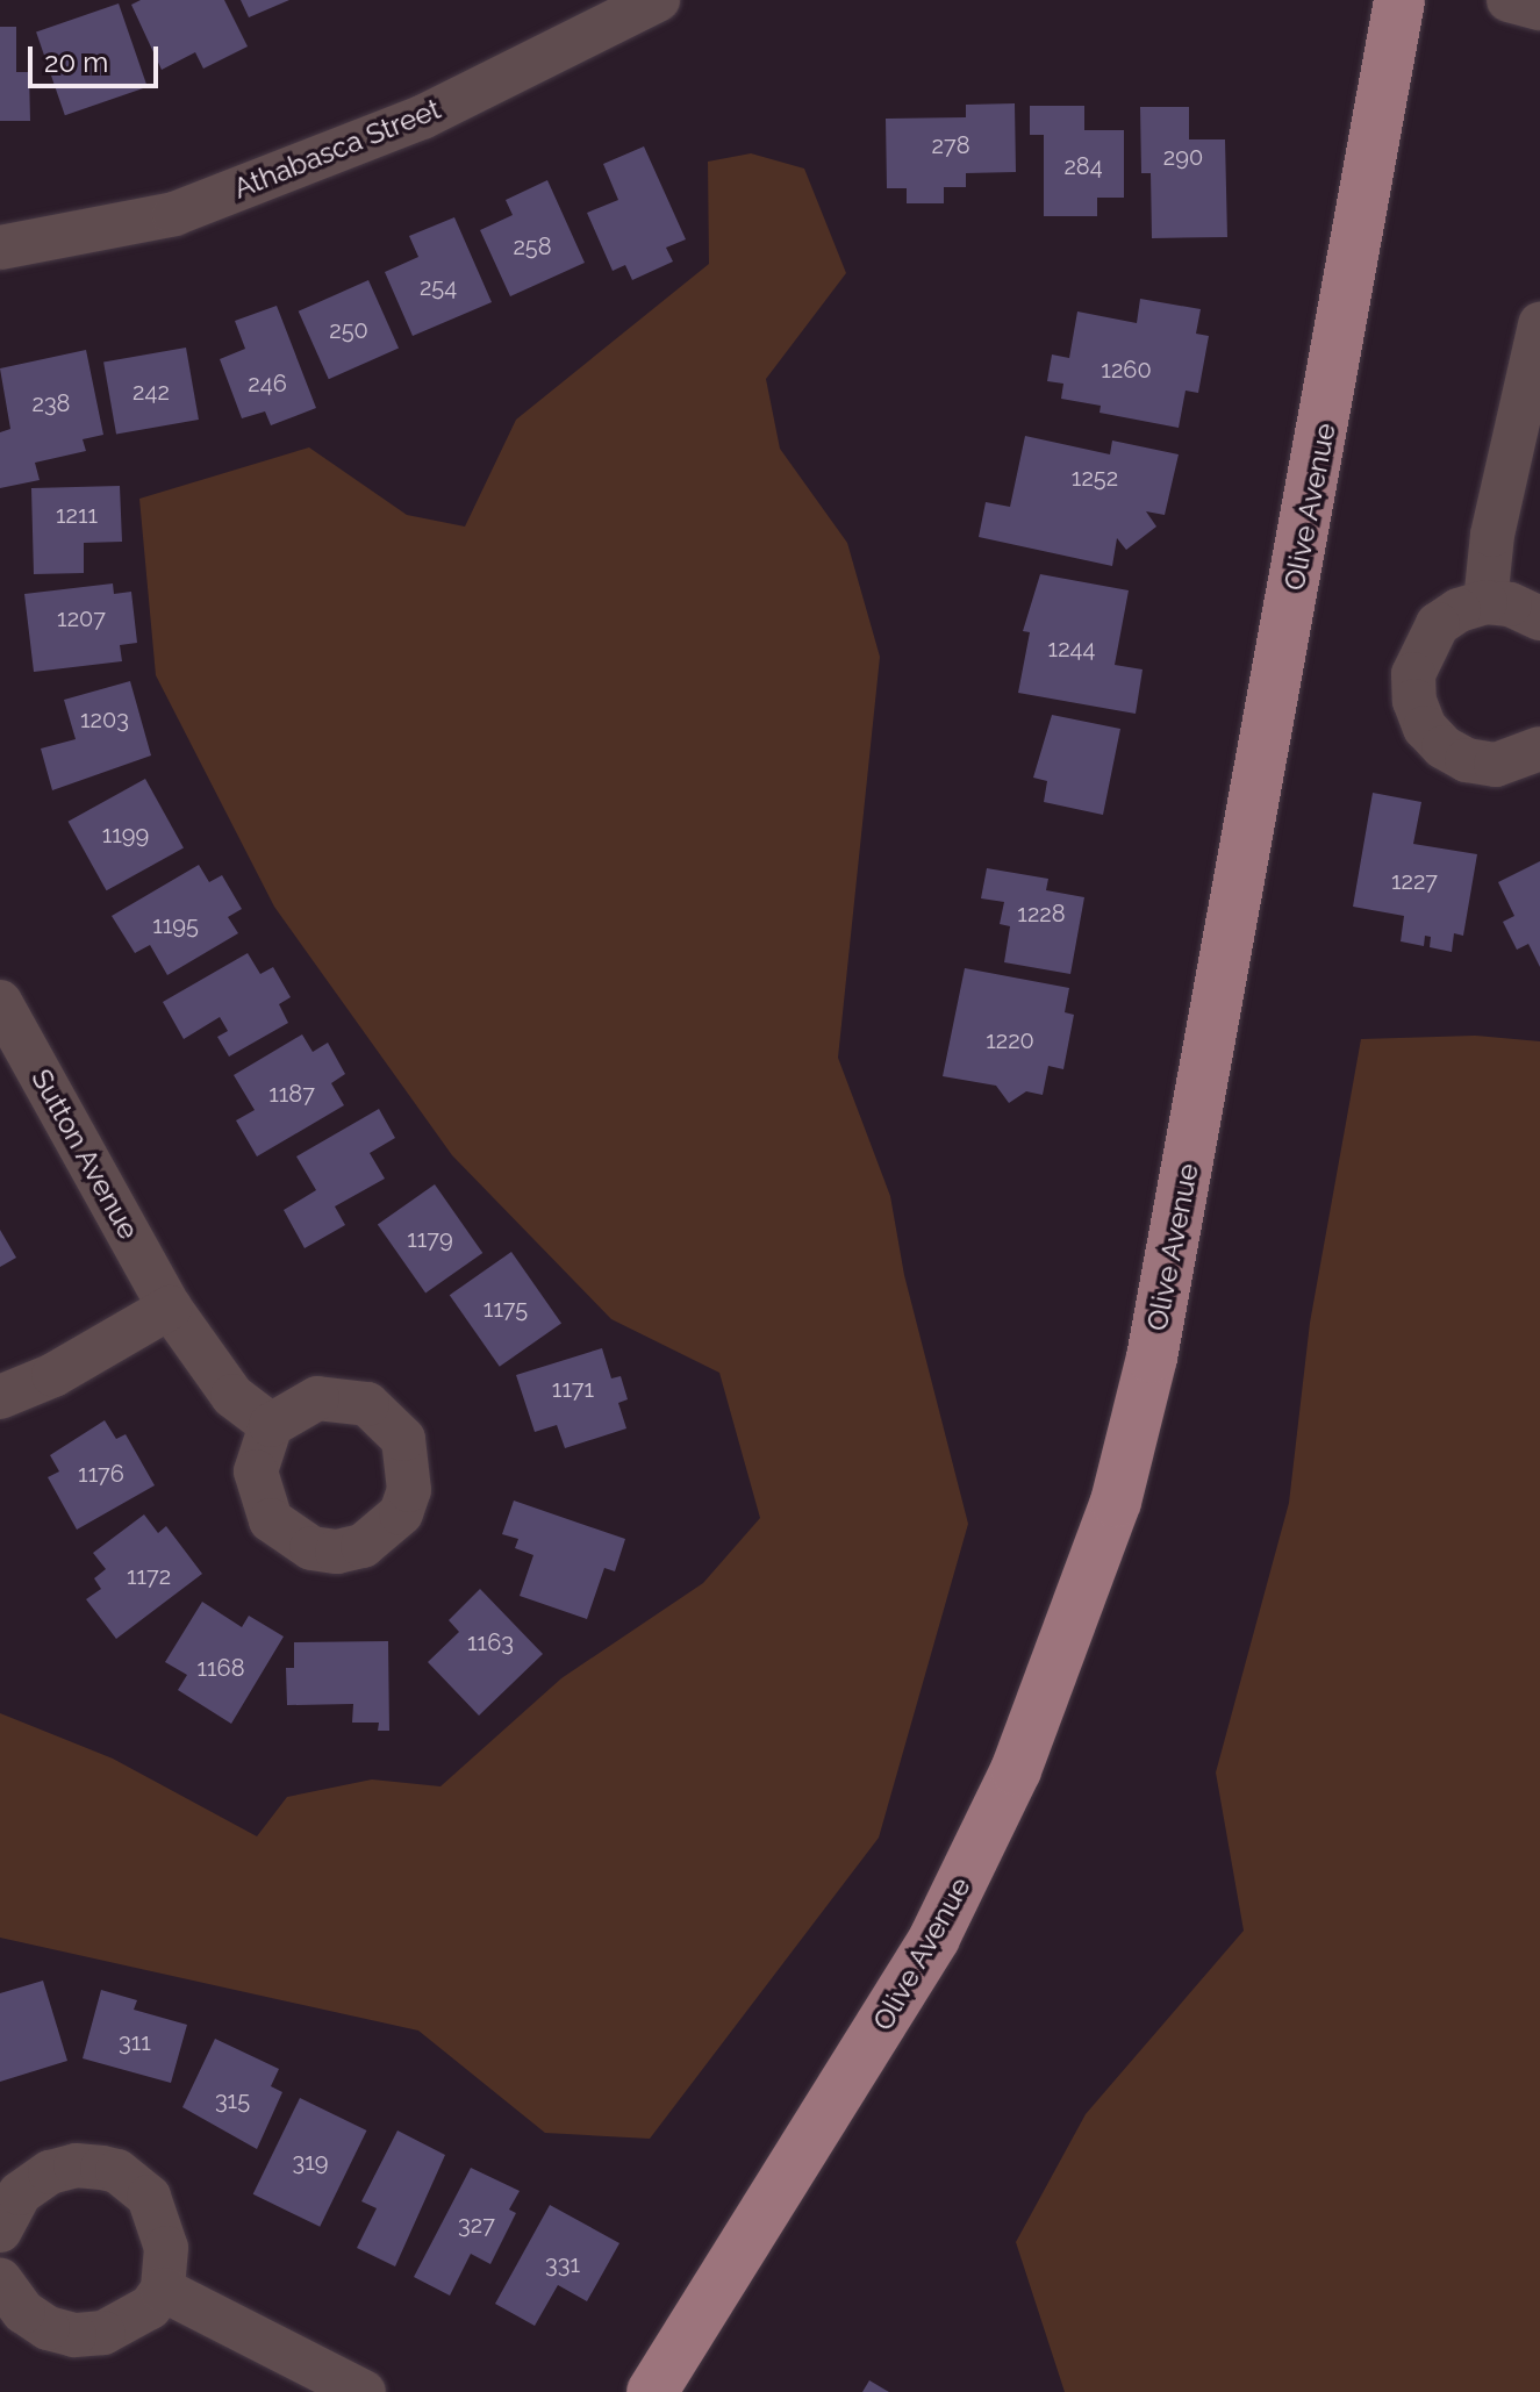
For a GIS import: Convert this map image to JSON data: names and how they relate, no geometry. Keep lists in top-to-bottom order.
{
  "streets": {
    "main road": ["Olive Avenue"],
    "street": ["Athabasca Street", "Sutton Avenue"]
  },
  "house_numbers": [
    "278",
    "290",
    "284",
    "258",
    "254",
    "250",
    "1260",
    "246",
    "242",
    "238",
    "1252",
    "1211",
    "1207",
    "1244",
    "1203",
    "1199",
    "1227",
    "1228",
    "1195",
    "1220",
    "1187",
    "1179",
    "1175",
    "1171",
    "1176",
    "1172",
    "1163",
    "1168",
    "311",
    "315",
    "319",
    "327",
    "331"
  ],
  "scale_bar": "20 m"
}
